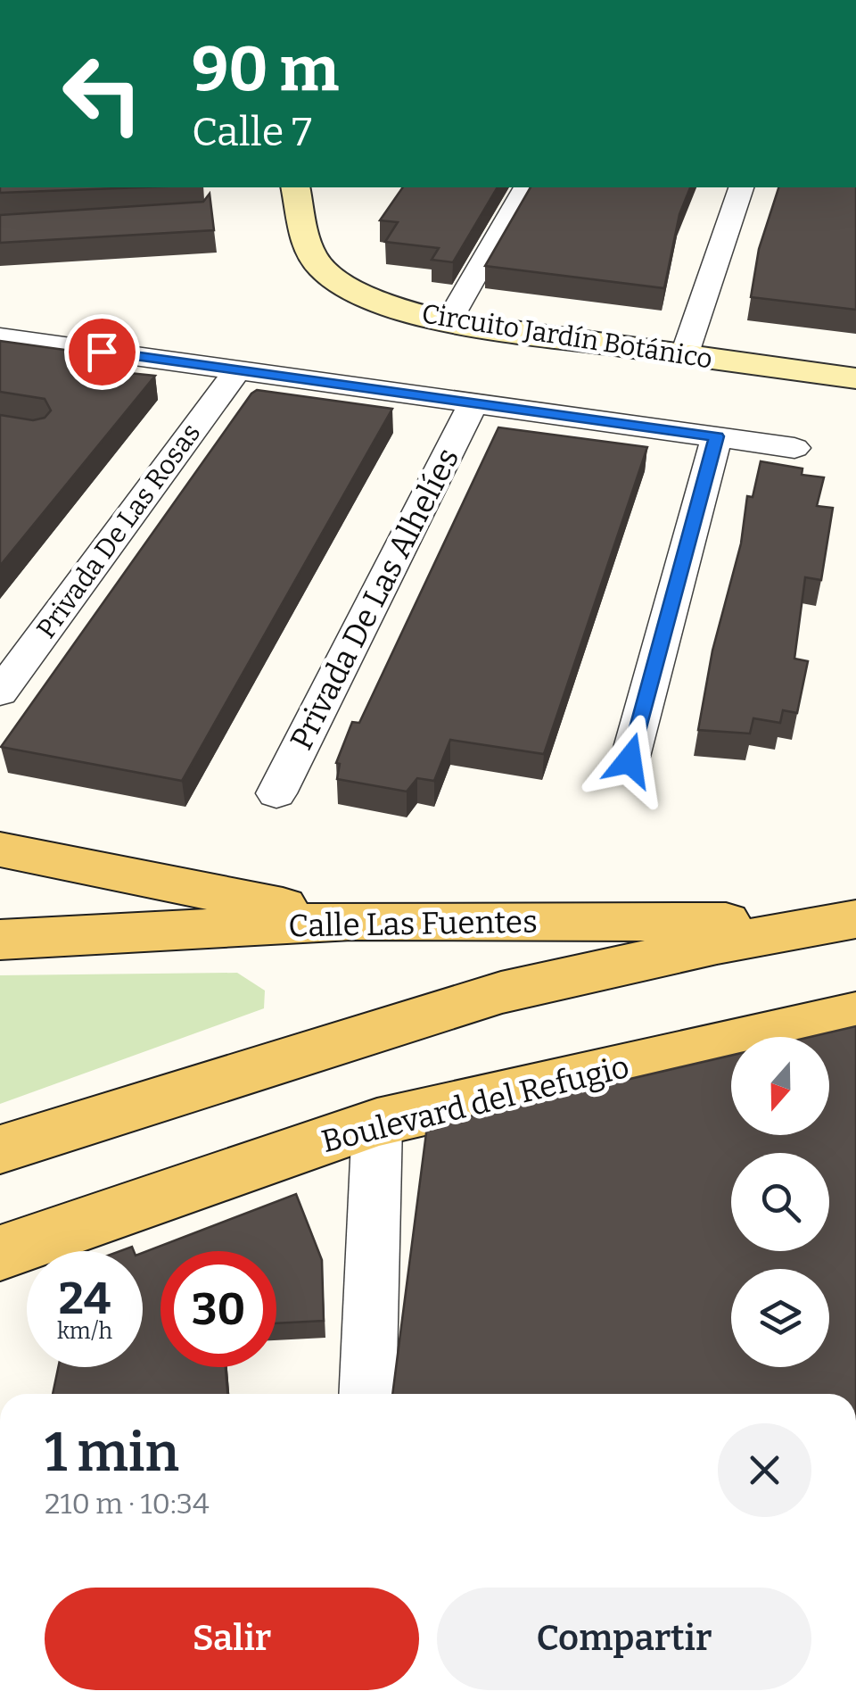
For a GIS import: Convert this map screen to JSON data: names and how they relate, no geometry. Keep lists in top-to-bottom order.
{
  "streets": {
    "main road": ["Calle Las Fuentes", "Boulevard del Refugio"],
    "street": ["Circuito Jardín Botánico", "Privada De Las Rosas", "Privada De Las Alhelíes"]
  },
  "north": "bottom",
  "page": {
    "turn": ["90 m", "Calle 7"],
    "speed": "24 km/h",
    "limit": "30",
    "heading": ["1 min", "210 m · 10:34"],
    "buttons": ["Salir", "Compartir"]
  }
}
